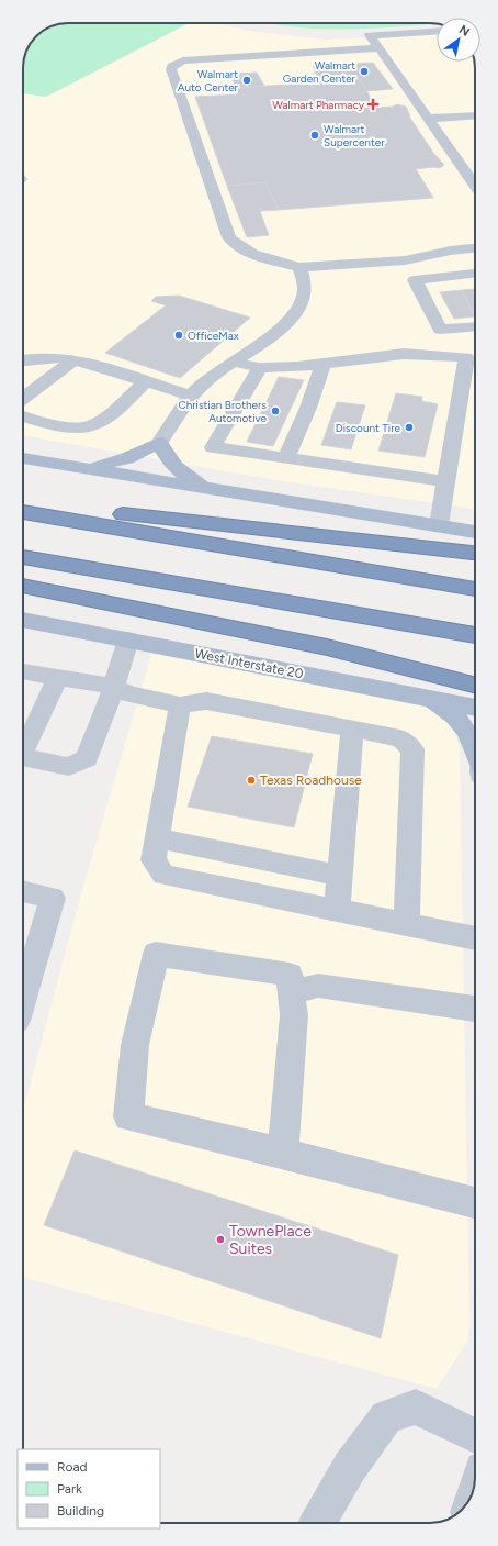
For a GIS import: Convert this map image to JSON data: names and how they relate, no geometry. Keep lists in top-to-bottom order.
{
  "streets": {
    "main road": ["West Interstate 20"]
  },
  "places": {
    "other": [
      "Walmart Garden Center",
      "Walmart Auto Center",
      "Walmart Supercenter",
      "OfficeMax",
      "Christian Brothers Automotive",
      "Discount Tire",
      "Texas Roadhouse",
      "TownePlace Suites"
    ],
    "health": ["Walmart Pharmacy"]
  },
  "legend": ["Road", "Park", "Building"],
  "north": "top right"
}
